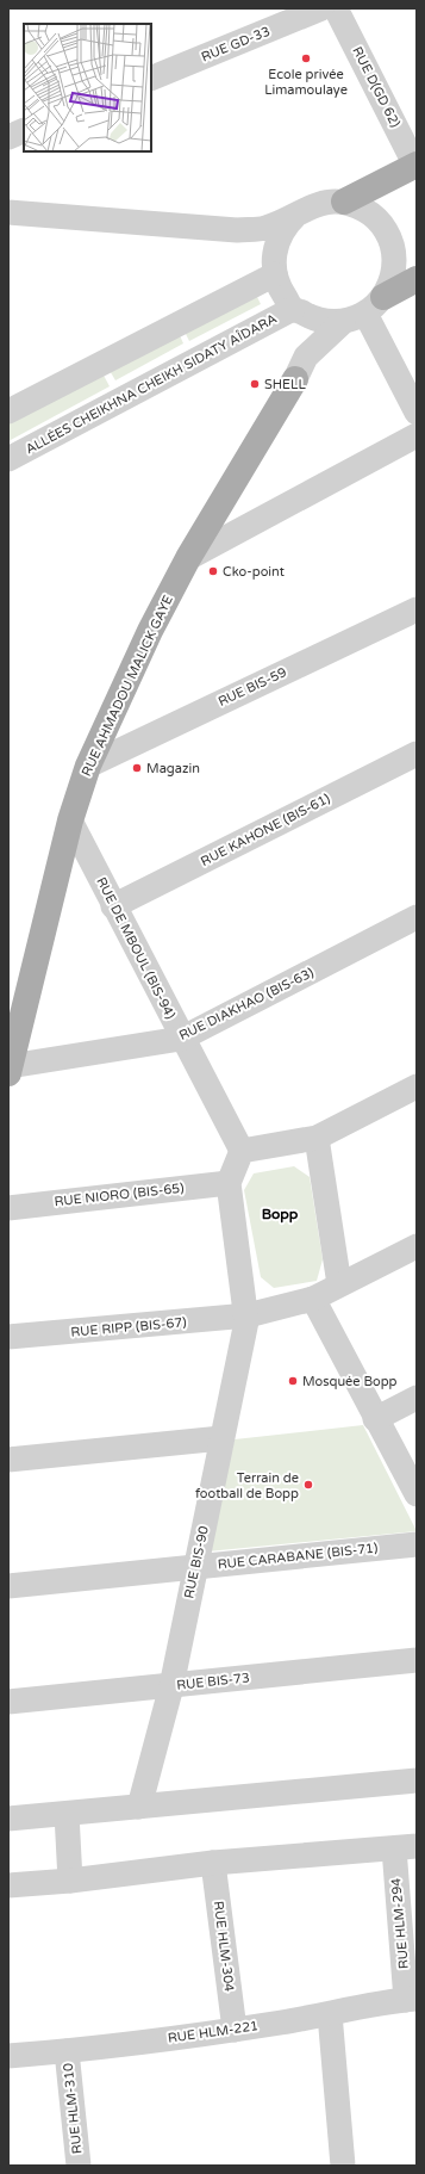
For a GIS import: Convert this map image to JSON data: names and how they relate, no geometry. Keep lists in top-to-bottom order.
{
  "streets": {
    "main road": ["RUE AHMADOU MALICK GAYE"],
    "street": [
      "RUE GD-33",
      "RUE D(GD 62)",
      "ALLÉES CHEIKHNA CHEIKH SIDATY AÎDARA",
      "RUE BIS-59",
      "RUE KAHONE (BIS-61)",
      "RUE DE MBOUL (BIS-94)",
      "RUE DIAKHAO (BIS-63)",
      "RUE NIORO (BIS-65)",
      "RUE RIPP (BIS-67)",
      "RUE CARABANE (BIS-71)",
      "RUE BIS-90",
      "RUE BIS-73",
      "RUE HLM-294",
      "RUE HLM-304",
      "RUE HLM-221",
      "RUE HLM-310"
    ]
  },
  "crossings": [
    ["RUE AHMADOU MALICK GAYE", "RUE BIS-59"],
    ["RUE AHMADOU MALICK GAYE", "RUE DE MBOUL (BIS-94)"],
    ["RUE AHMADOU MALICK GAYE", "RUE DIAKHAO (BIS-63)"],
    ["RUE KAHONE (BIS-61)", "RUE DE MBOUL (BIS-94)"],
    ["RUE DE MBOUL (BIS-94)", "RUE DIAKHAO (BIS-63)"],
    ["RUE RIPP (BIS-67)", "RUE BIS-90"],
    ["RUE CARABANE (BIS-71)", "RUE BIS-90"],
    ["RUE BIS-90", "RUE BIS-73"],
    ["RUE HLM-294", "RUE HLM-221"],
    ["RUE HLM-304", "RUE HLM-221"],
    ["RUE HLM-221", "RUE HLM-310"]
  ],
  "districts": ["Bopp"],
  "places": [
    "Ecole privée Limamoulaye",
    "SHELL",
    "Cko-point",
    "Magazin",
    "Mosquée Bopp",
    "Terrain de football de Bopp"
  ]
}
